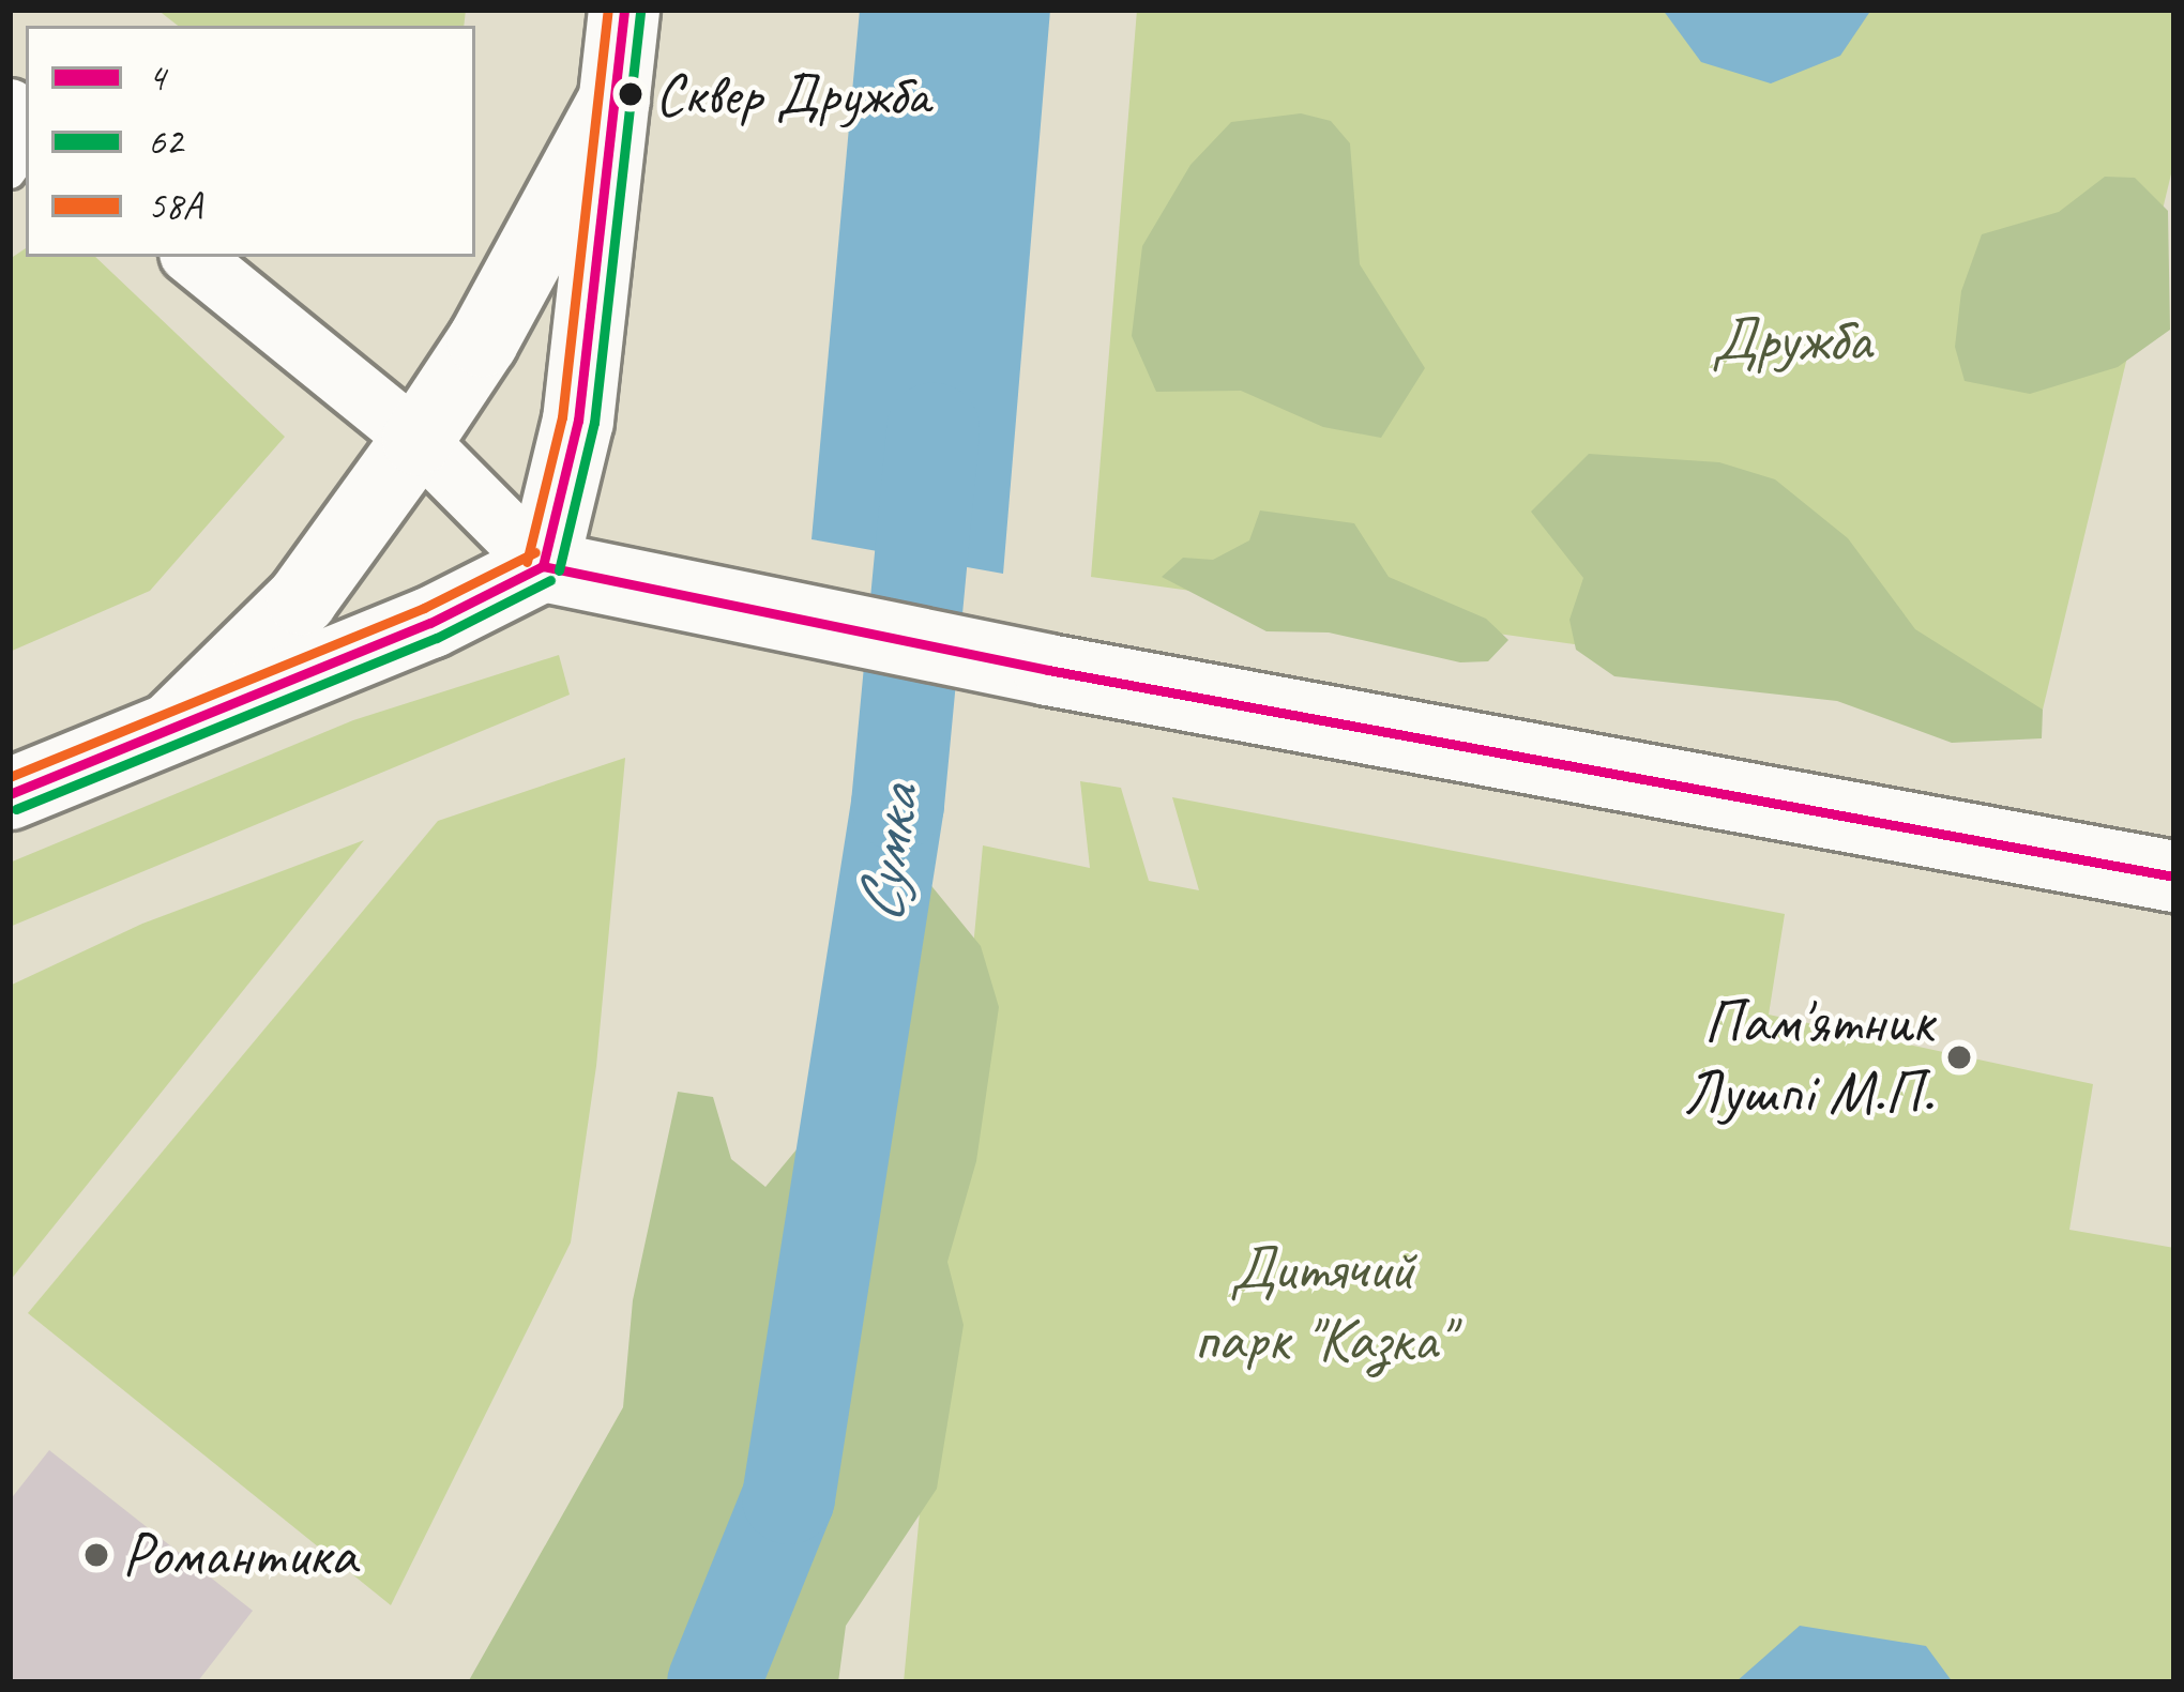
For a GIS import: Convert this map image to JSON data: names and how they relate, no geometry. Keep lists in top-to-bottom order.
{
  "water": ["Сумка"],
  "parks": ["Дружба", "Дитячий парк \"Казка\""],
  "places": ["Сквер Дружба", "Пам'ятник Лушпі М.П.", "Романтика"],
  "lines": ["transit line 4", "transit line 58А", "transit line 62"],
  "legend": ["4", "62", "58А"]
}
